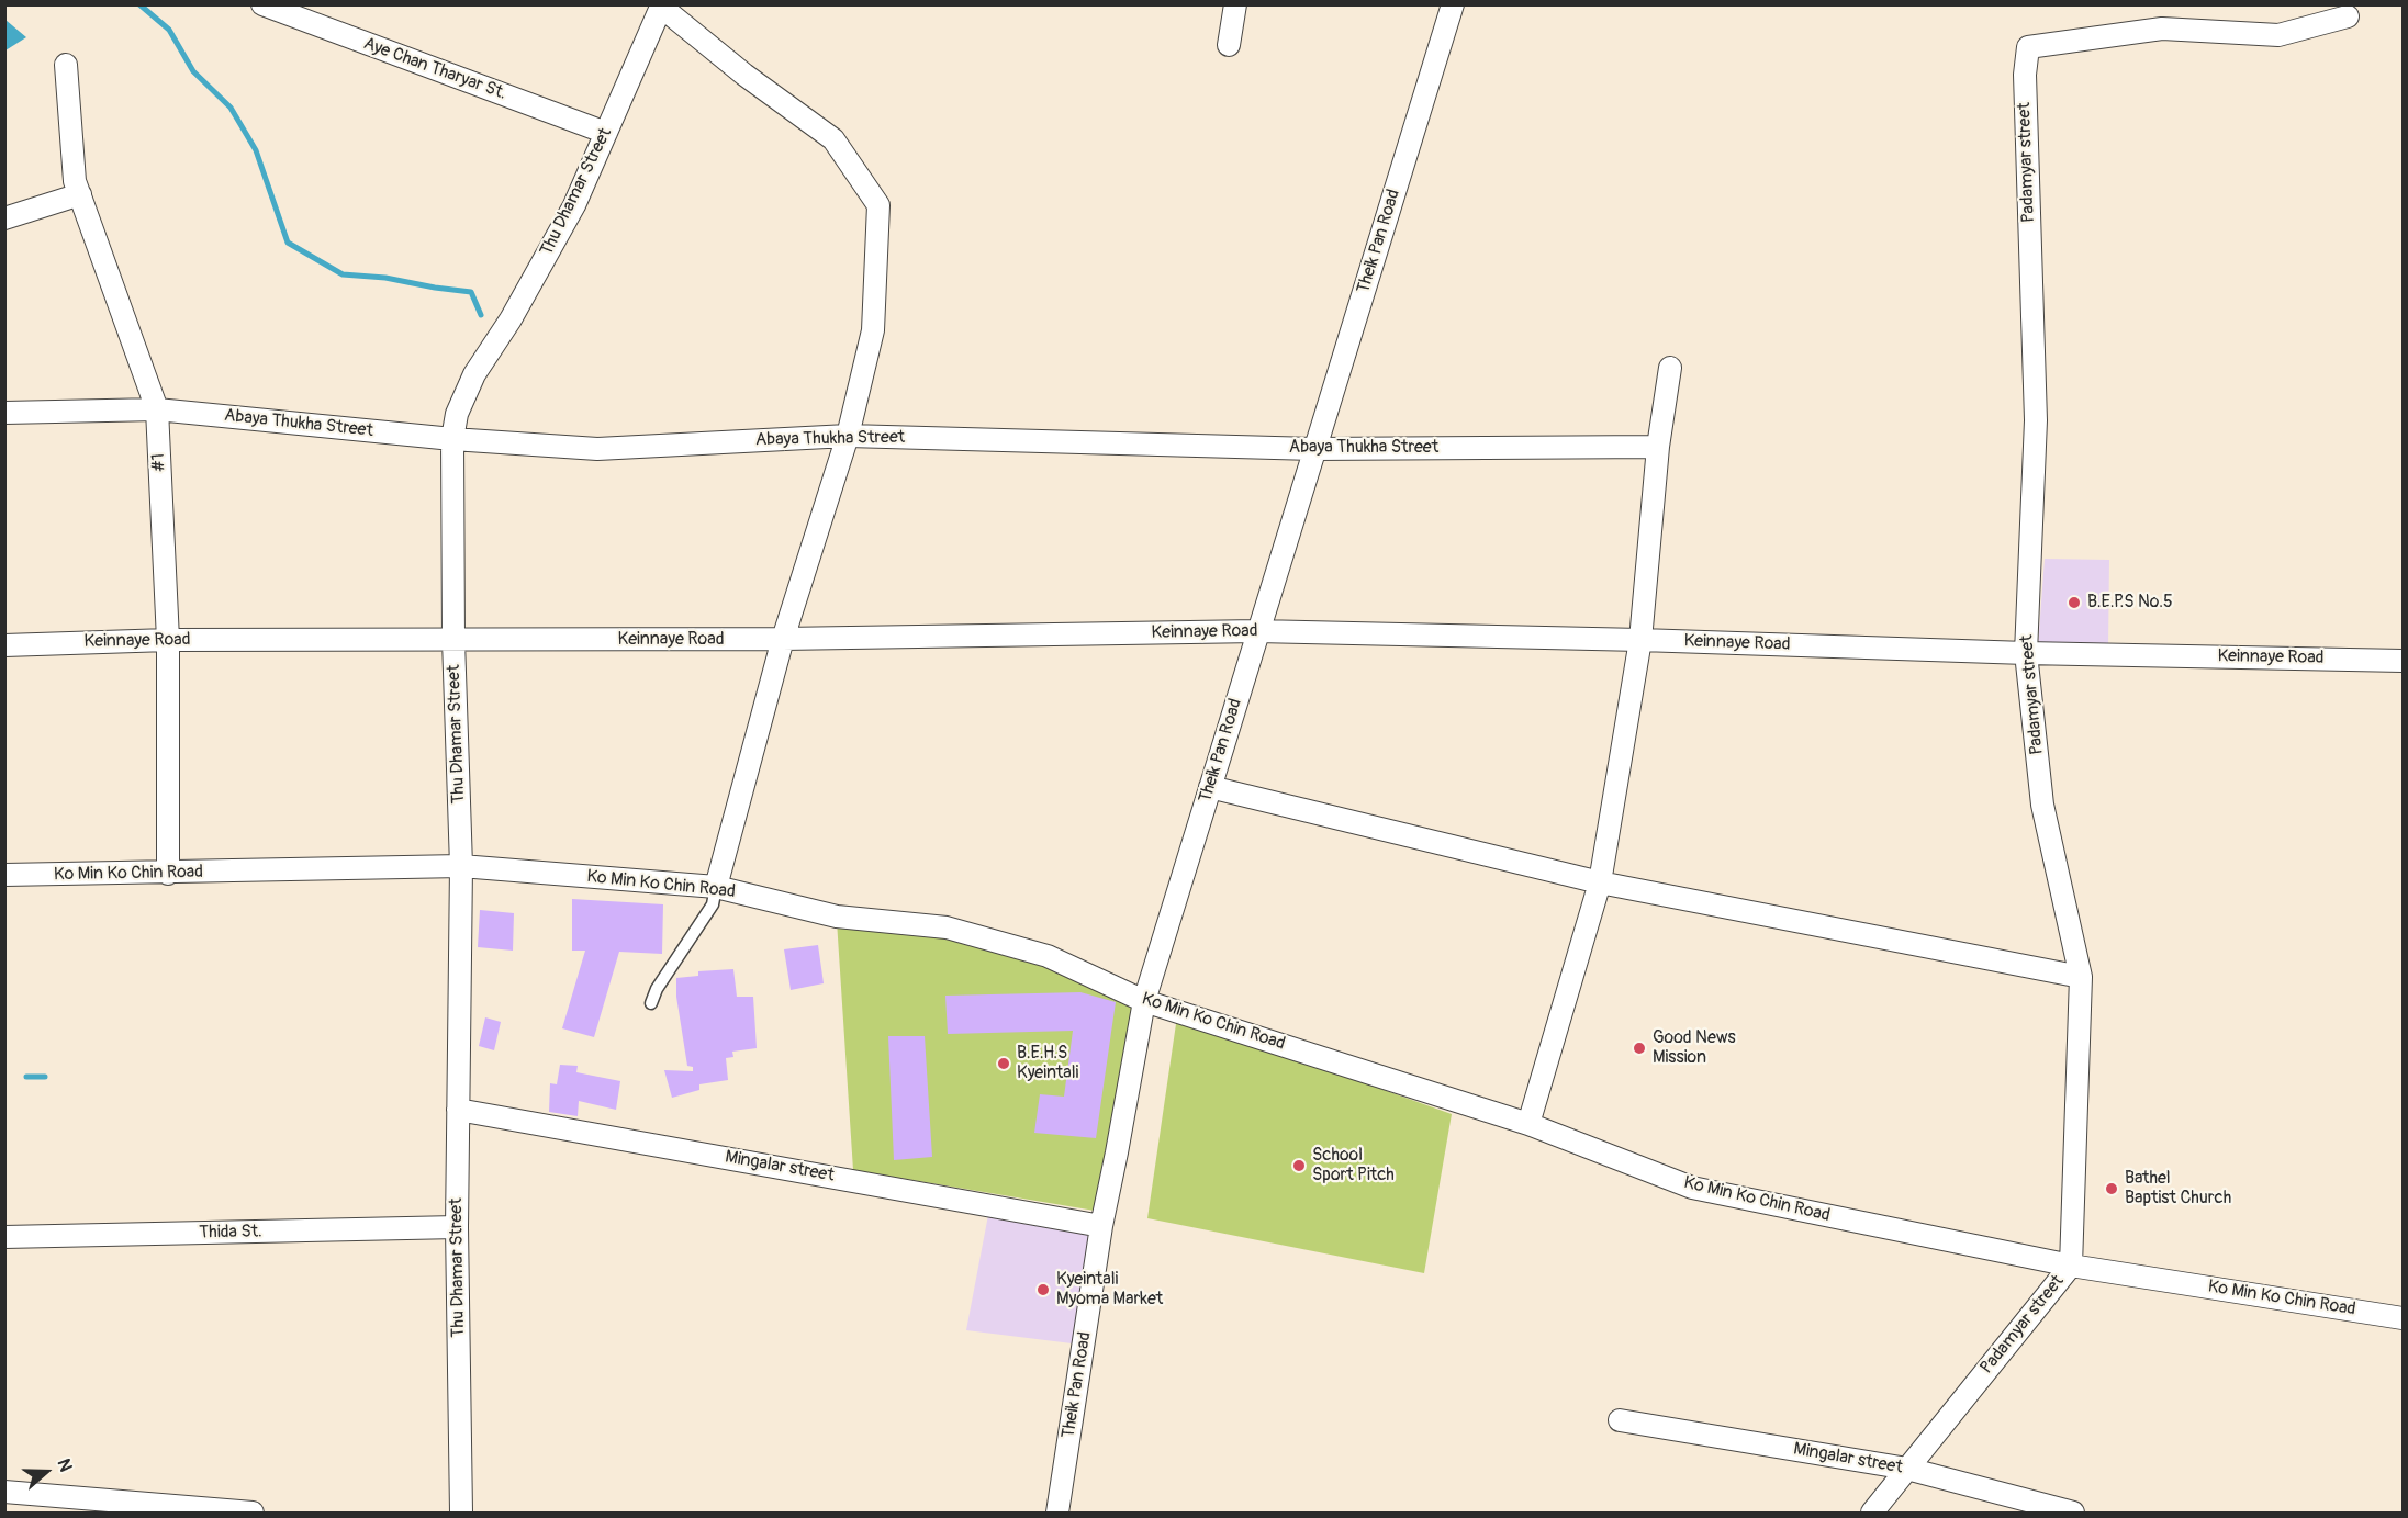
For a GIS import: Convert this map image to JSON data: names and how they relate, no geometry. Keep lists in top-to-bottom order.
{
  "streets": {
    "street": [
      "Aye Chan Tharyar St.",
      "Padamyar street",
      "Thu Dhamar Street",
      "Theik Pan Road",
      "Abaya Thukha Street",
      "#1",
      "Keinnaye Road",
      "Ko Min Ko Chin Road",
      "Mingalar street",
      "Thida St."
    ]
  },
  "crossings": [
    ["Aye Chan Tharyar St.", "Thu Dhamar Street"],
    ["Padamyar street", "Keinnaye Road"],
    ["Padamyar street", "Ko Min Ko Chin Road"],
    ["Padamyar street", "Mingalar street"],
    ["Thu Dhamar Street", "Abaya Thukha Street"],
    ["Thu Dhamar Street", "Keinnaye Road"],
    ["Thu Dhamar Street", "Ko Min Ko Chin Road"],
    ["Thu Dhamar Street", "Mingalar street"],
    ["Thu Dhamar Street", "Thida St."],
    ["Theik Pan Road", "Abaya Thukha Street"],
    ["Theik Pan Road", "Keinnaye Road"],
    ["Theik Pan Road", "Ko Min Ko Chin Road"],
    ["Theik Pan Road", "Mingalar street"],
    ["Abaya Thukha Street", "#1"],
    ["#1", "Keinnaye Road"],
    ["#1", "Ko Min Ko Chin Road"]
  ],
  "places": [
    "B.E.P.S No.5",
    "Good News Mission",
    "B.E.H.S Kyeintali",
    "School Sport Pitch",
    "Bathel Baptist Church",
    "Kyeintali Myoma Market"
  ],
  "north": "right"
}
